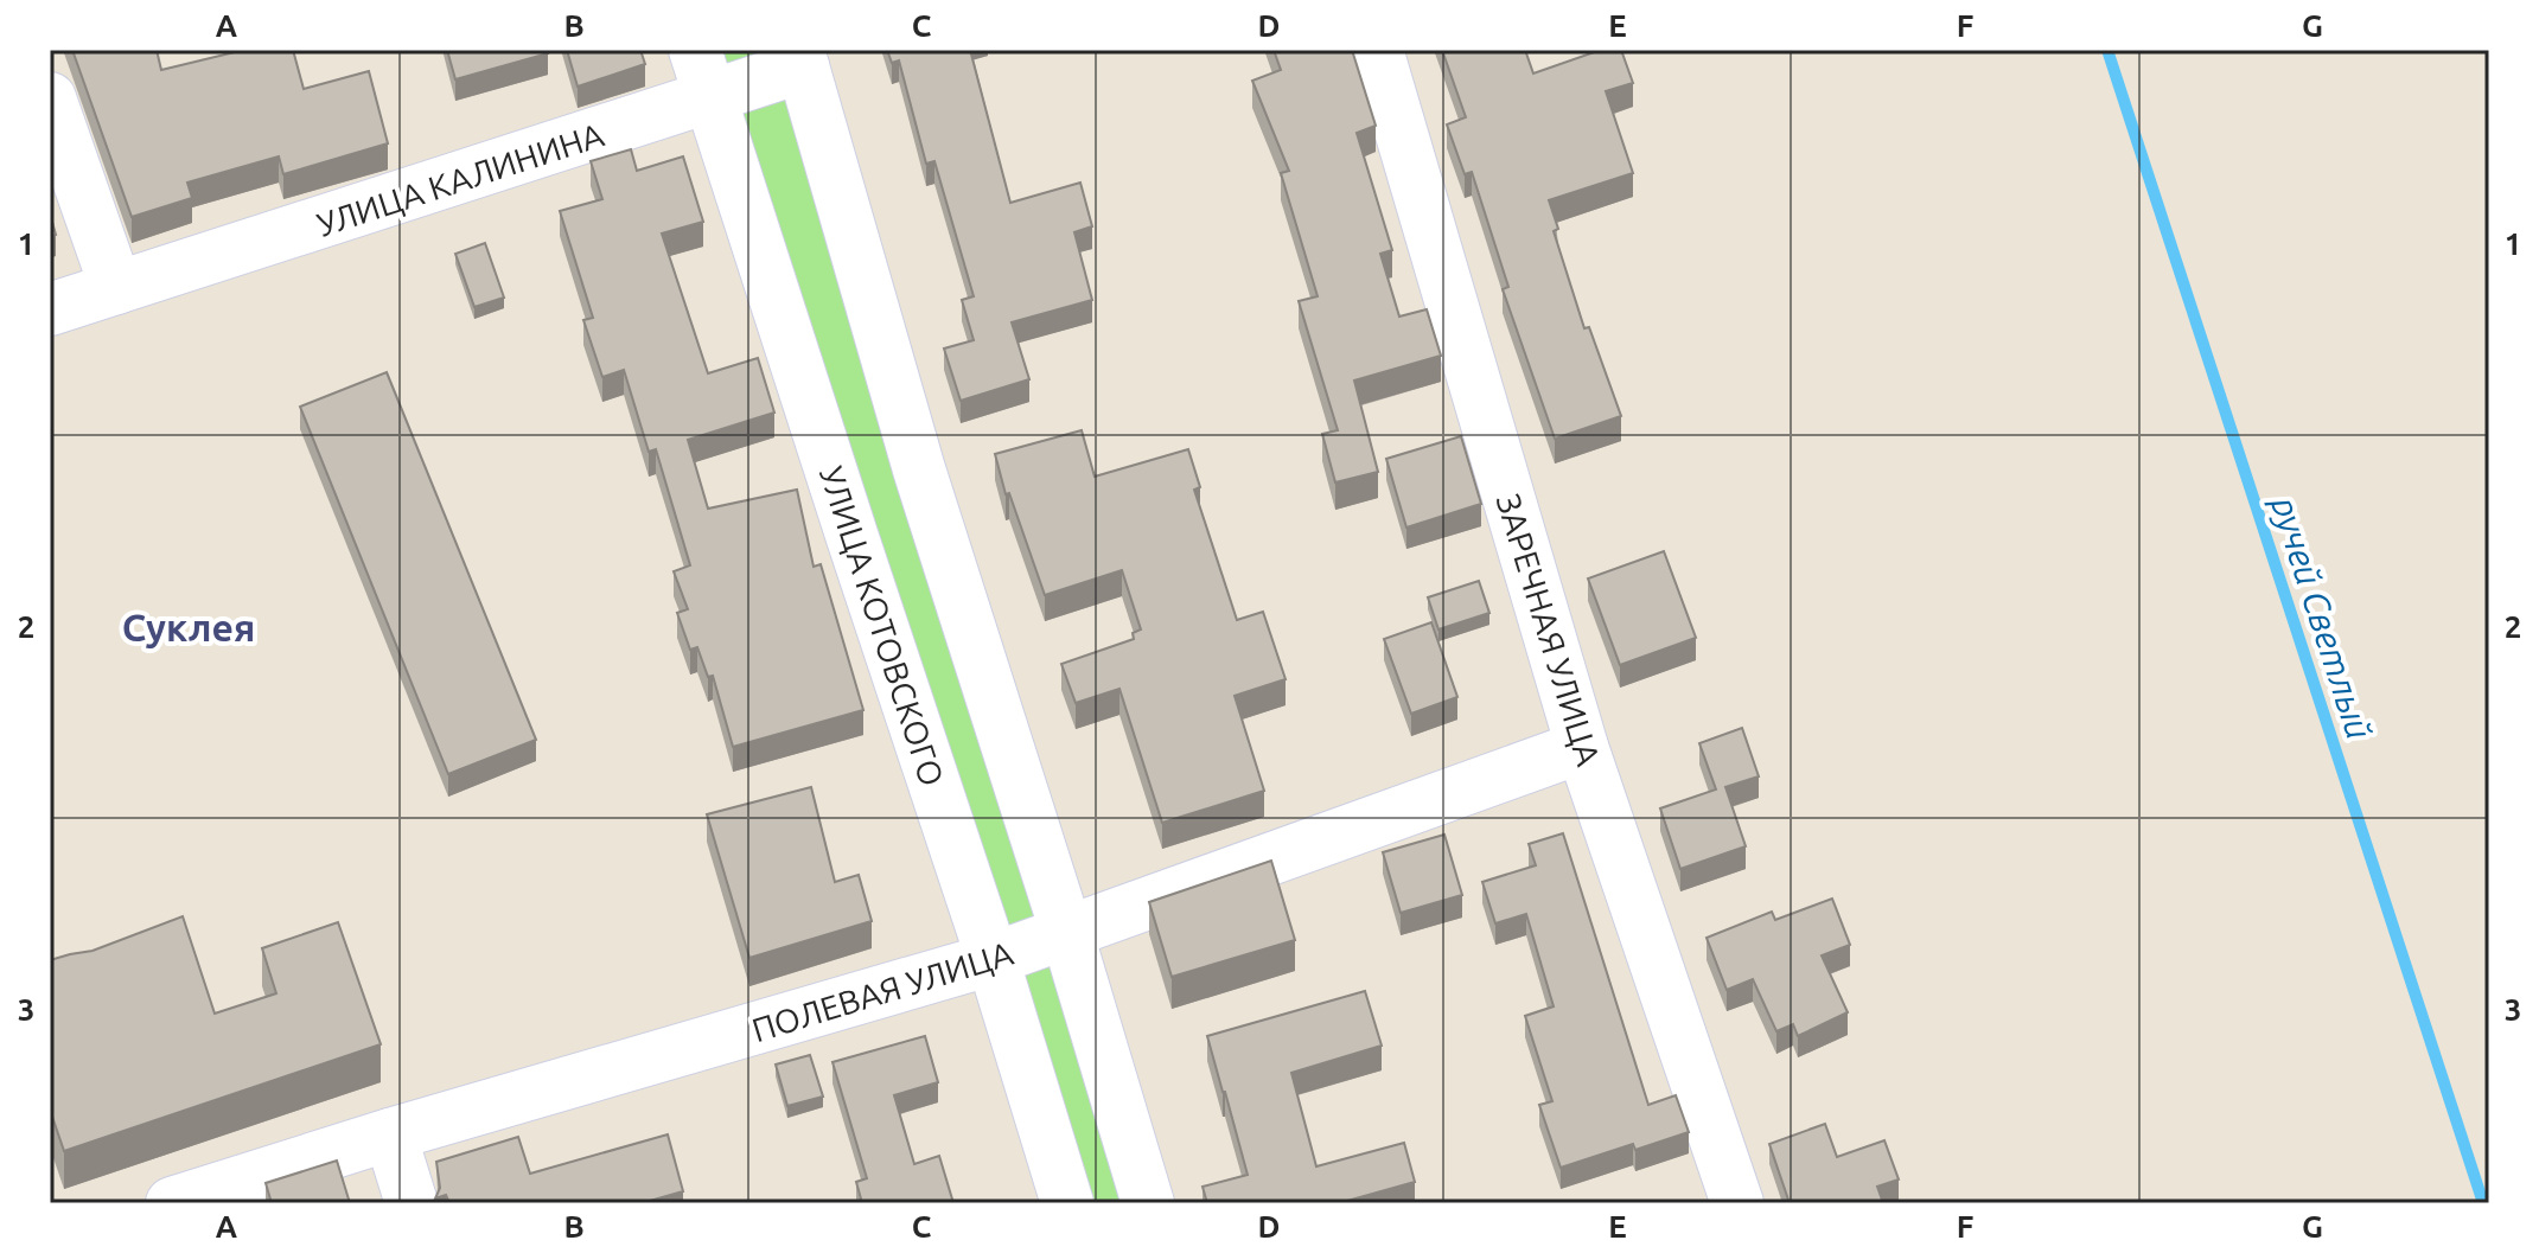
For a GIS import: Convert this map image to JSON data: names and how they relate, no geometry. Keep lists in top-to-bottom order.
{
  "streets": {
    "street": [
      "УЛИЦА КАЛИНИНА",
      "УЛИЦА КОТОВСКОГО",
      "ЗАРЕЧНАЯ УЛИЦА",
      "ПОЛЕВАЯ УЛИЦА"
    ]
  },
  "crossings": [
    ["УЛИЦА КАЛИНИНА", "УЛИЦА КОТОВСКОГО"],
    ["УЛИЦА КОТОВСКОГО", "ПОЛЕВАЯ УЛИЦА"],
    ["ЗАРЕЧНАЯ УЛИЦА", "ПОЛЕВАЯ УЛИЦА"]
  ],
  "districts": ["Суклея"],
  "water": ["ручей Светлый"],
  "grid": {
    "columns": [
      "A",
      "B",
      "C",
      "D",
      "E",
      "F",
      "G"
    ],
    "rows": ["1", "2", "3"]
  }
}
